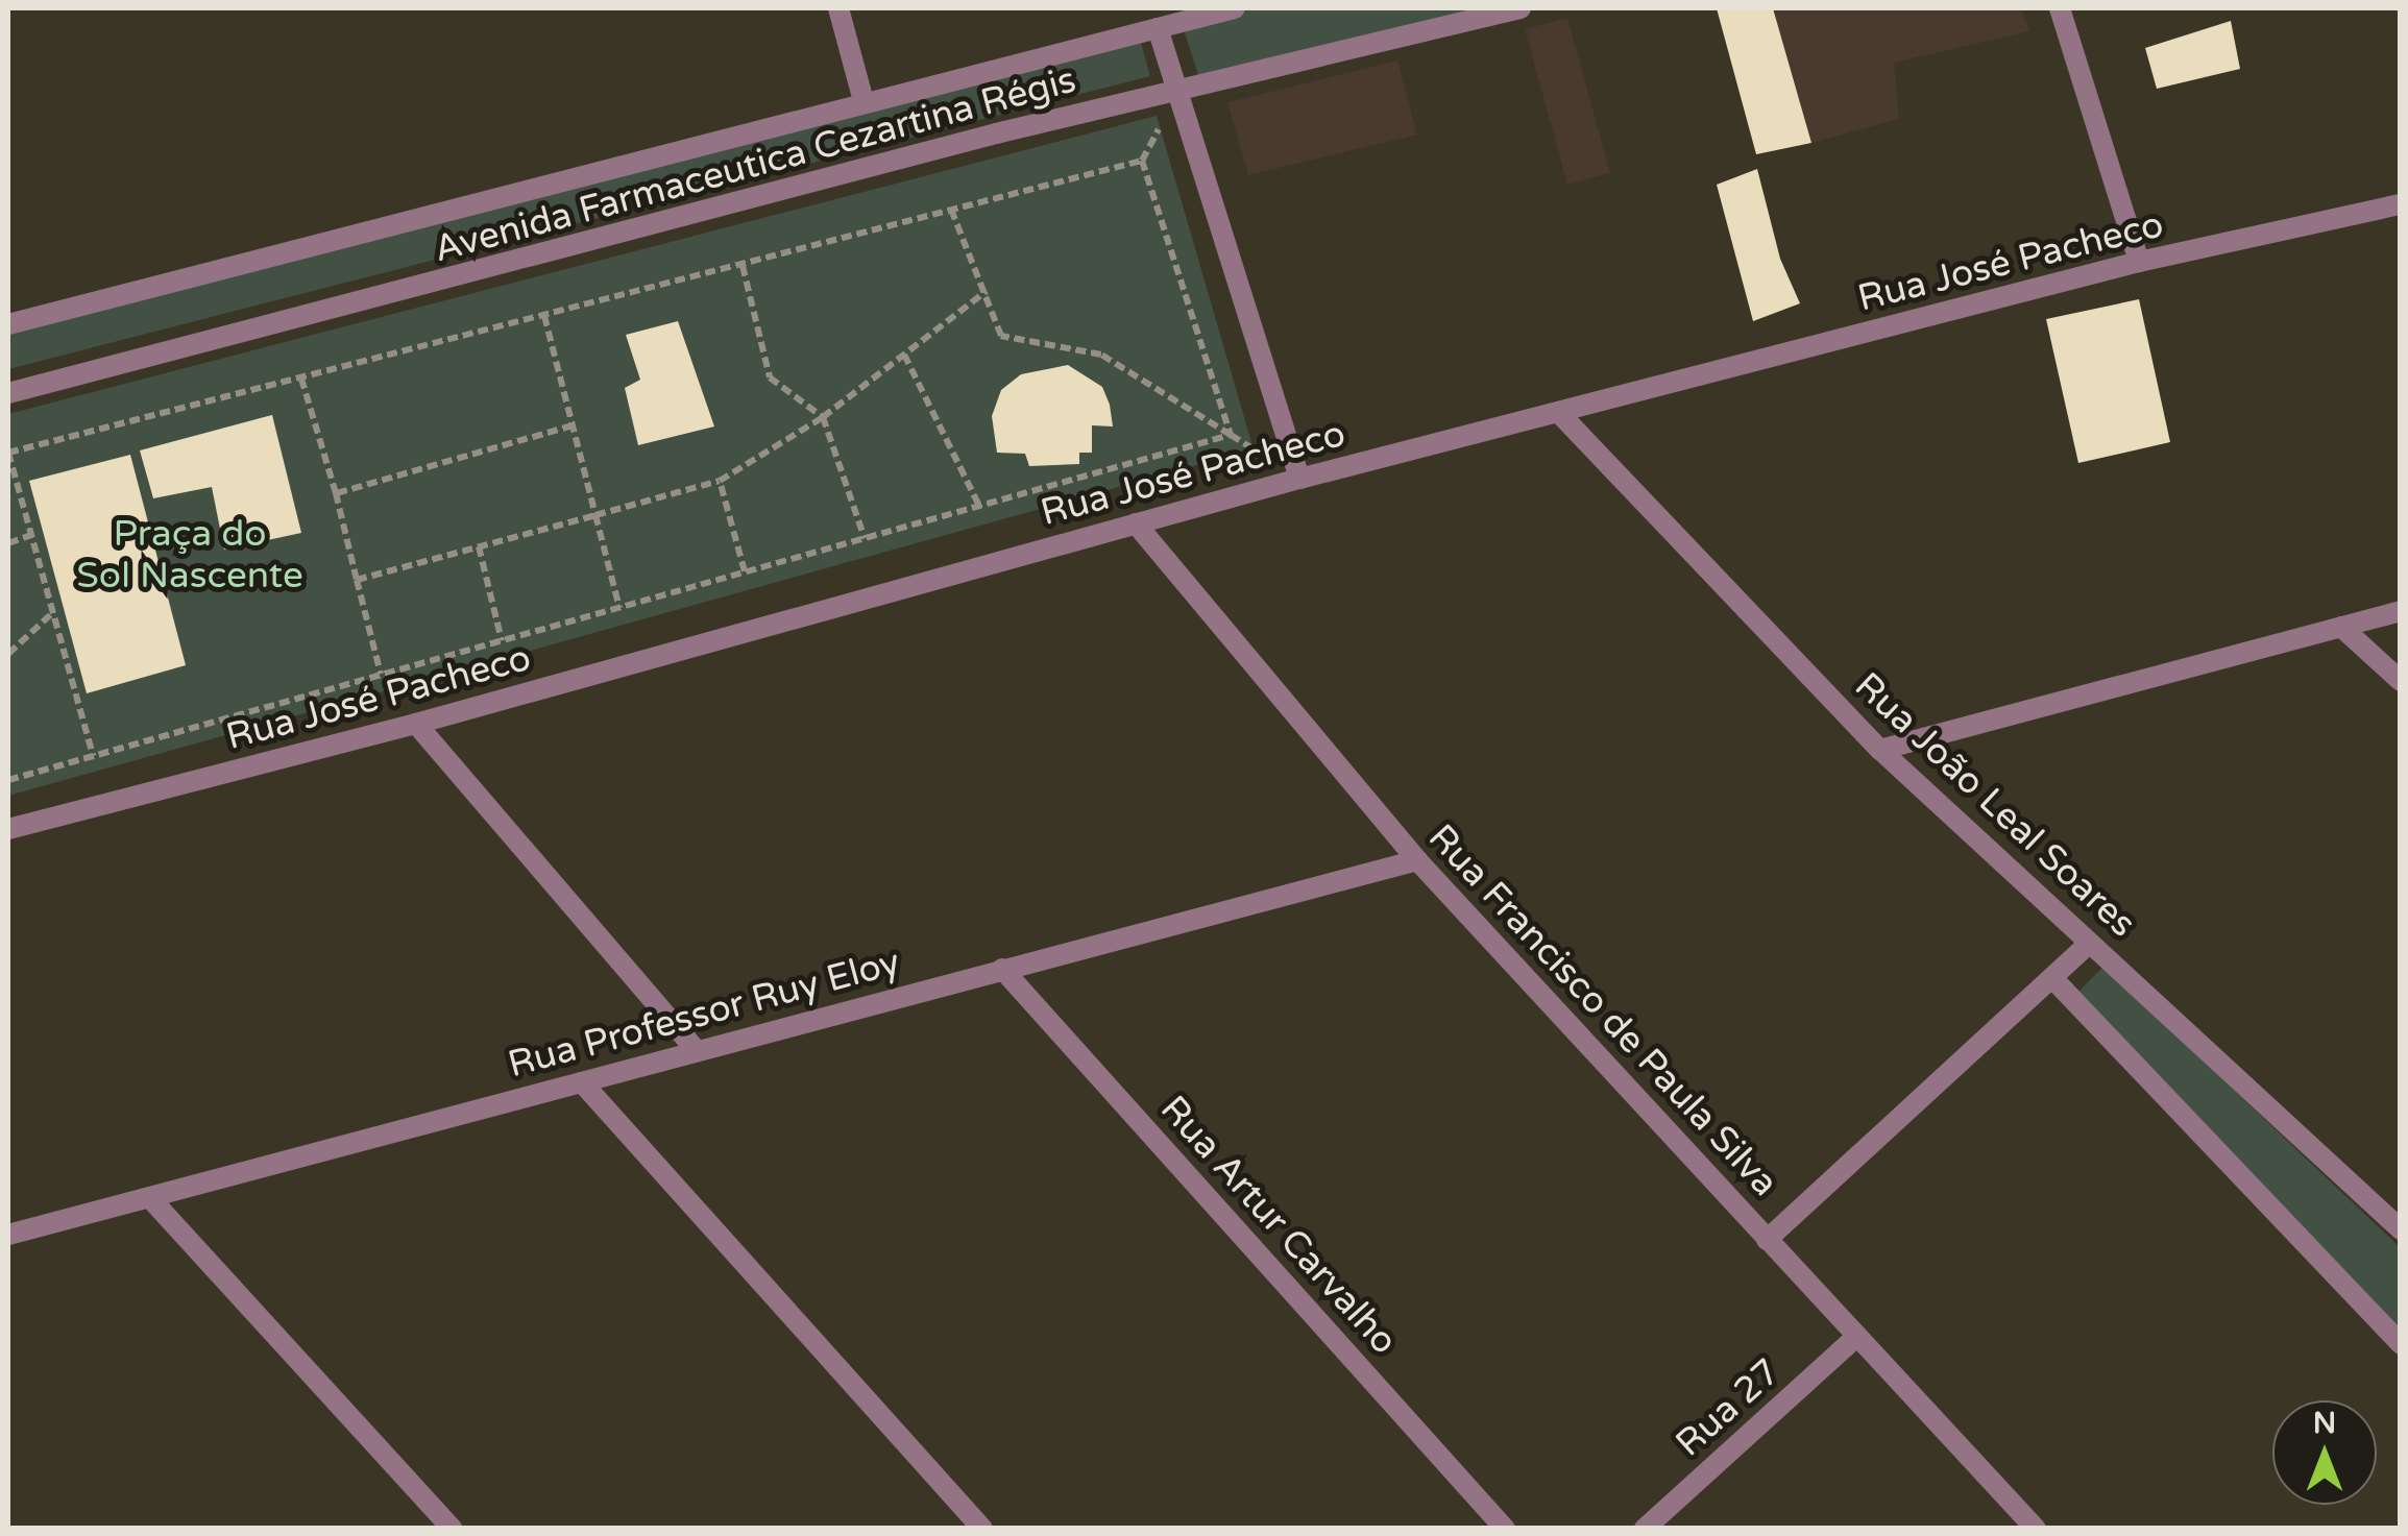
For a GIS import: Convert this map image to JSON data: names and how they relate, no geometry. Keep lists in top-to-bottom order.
{
  "streets": {
    "street": [
      "Avenida Farmaceutica Cezartina Régis",
      "Rua José Pacheco",
      "Rua João Leal Soares",
      "Rua Francisco de Paula Silva",
      "Rua Professor Ruy Eloy",
      "Rua Artur Carvalho",
      "Rua 27"
    ]
  },
  "crossings": [
    ["Rua José Pacheco", "Rua João Leal Soares"],
    ["Rua José Pacheco", "Rua Francisco de Paula Silva"],
    ["Rua Francisco de Paula Silva", "Rua Professor Ruy Eloy"],
    ["Rua Francisco de Paula Silva", "Rua 27"],
    ["Rua Professor Ruy Eloy", "Rua Artur Carvalho"]
  ],
  "parks": ["Praça do Sol Nascente"],
  "north": "top"
}
